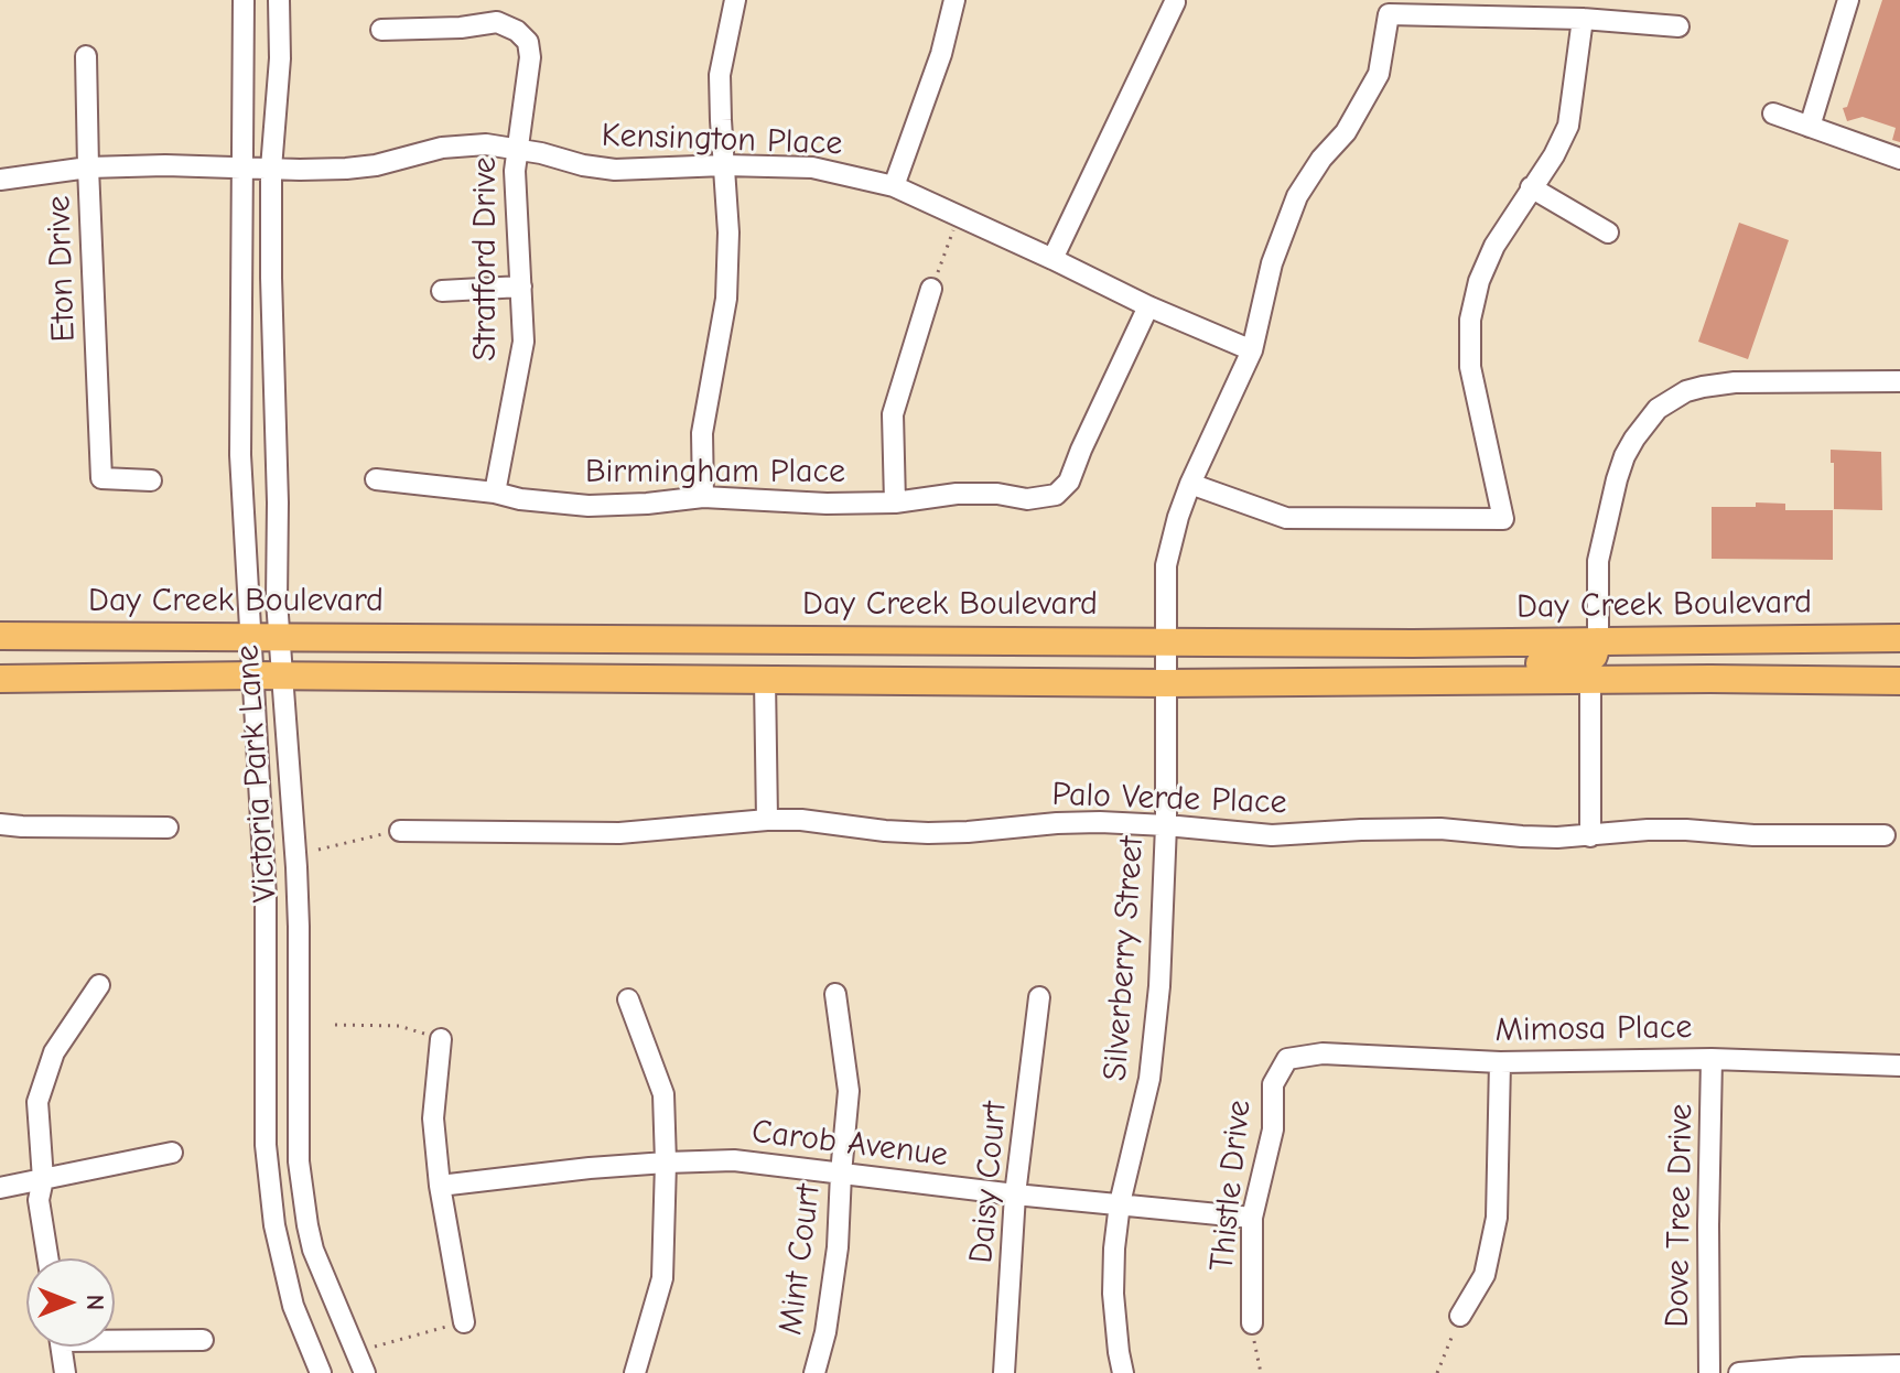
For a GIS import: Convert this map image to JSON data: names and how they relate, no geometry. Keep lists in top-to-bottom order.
{
  "streets": {
    "main road": ["Day Creek Boulevard"],
    "street": [
      "Kensington Place",
      "Stratford Drive",
      "Eton Drive",
      "Birmingham Place",
      "Victoria Park Lane",
      "Palo Verde Place",
      "Silverberry Street",
      "Mimosa Place",
      "Carob Avenue",
      "Daisy Court",
      "Thistle Drive",
      "Dove Tree Drive",
      "Mint Court"
    ]
  },
  "crossings": [
    ["Kensington Place", "Stratford Drive"],
    ["Kensington Place", "Eton Drive"],
    ["Kensington Place", "Birmingham Place"],
    ["Kensington Place", "Victoria Park Lane"],
    ["Kensington Place", "Silverberry Street"],
    ["Stratford Drive", "Birmingham Place"],
    ["Day Creek Boulevard", "Victoria Park Lane"],
    ["Day Creek Boulevard", "Silverberry Street"],
    ["Palo Verde Place", "Silverberry Street"],
    ["Silverberry Street", "Carob Avenue"],
    ["Mimosa Place", "Thistle Drive"],
    ["Mimosa Place", "Dove Tree Drive"],
    ["Carob Avenue", "Daisy Court"],
    ["Carob Avenue", "Thistle Drive"],
    ["Carob Avenue", "Mint Court"]
  ],
  "north": "right"
}
